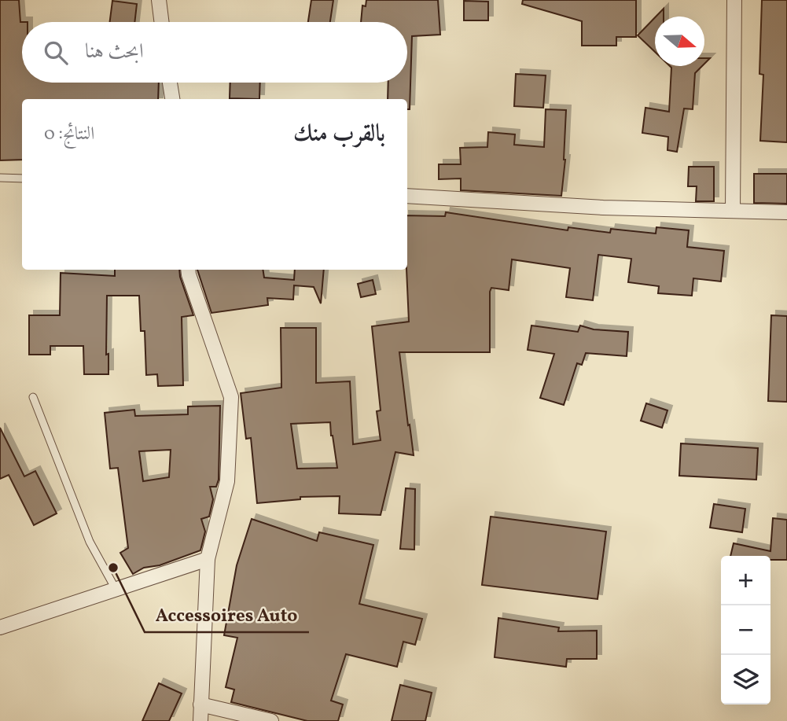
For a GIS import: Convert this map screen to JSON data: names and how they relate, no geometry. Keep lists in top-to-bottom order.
{
  "places": ["Accessoires Auto"],
  "north": "right",
  "page": {
    "search": "ابحث هنا",
    "heading": ["بالقرب منك", "النتائج: 0"],
    "map_buttons": ["+", "−"]
  }
}
